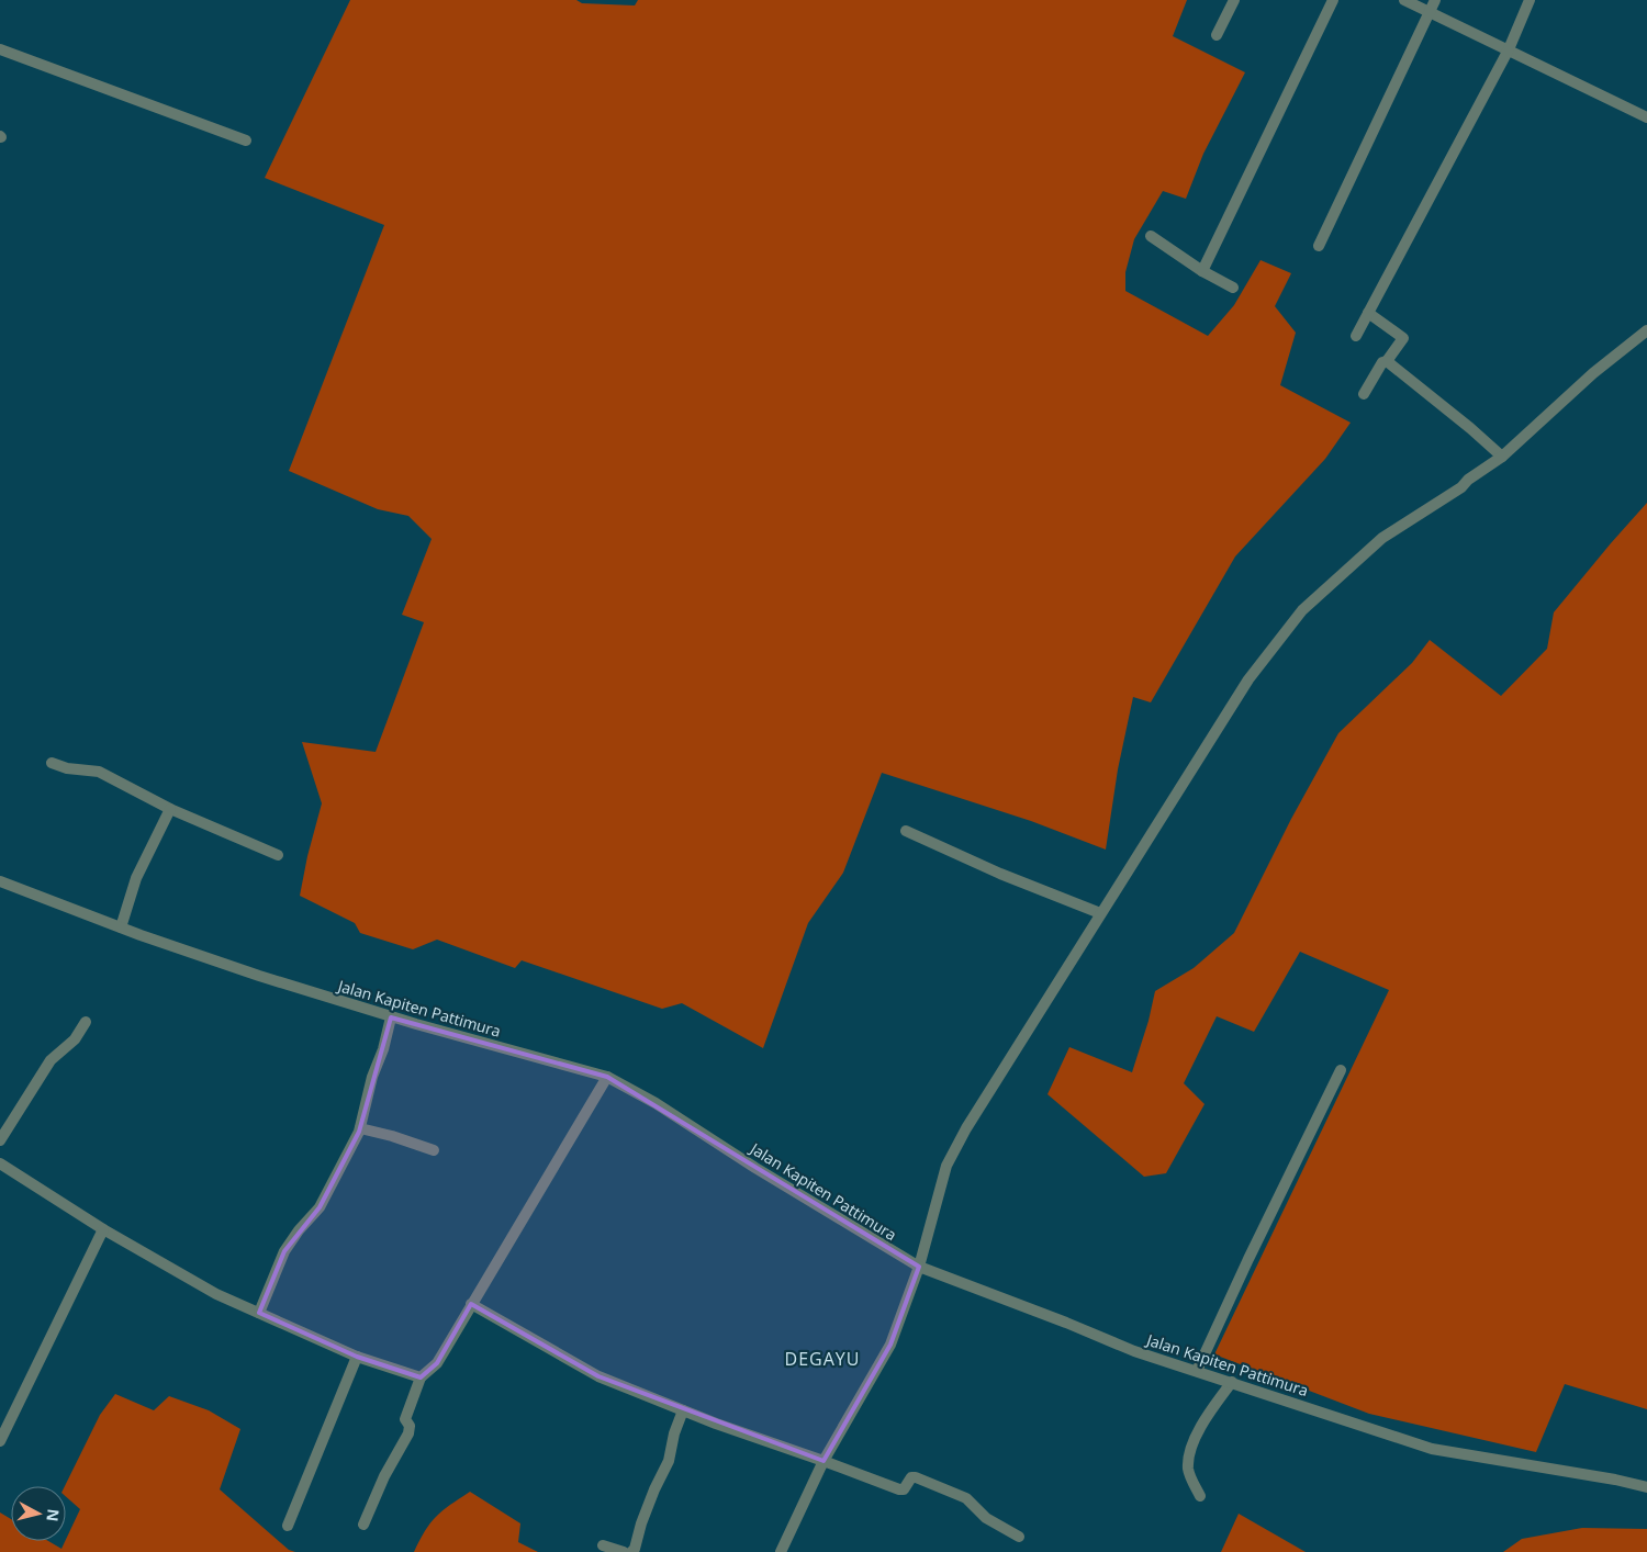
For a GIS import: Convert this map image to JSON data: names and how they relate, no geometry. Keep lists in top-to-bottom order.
{
  "streets": {
    "street": ["Jalan Kapiten Pattimura"]
  },
  "districts": ["DEGAYU"],
  "north": "right"
}
